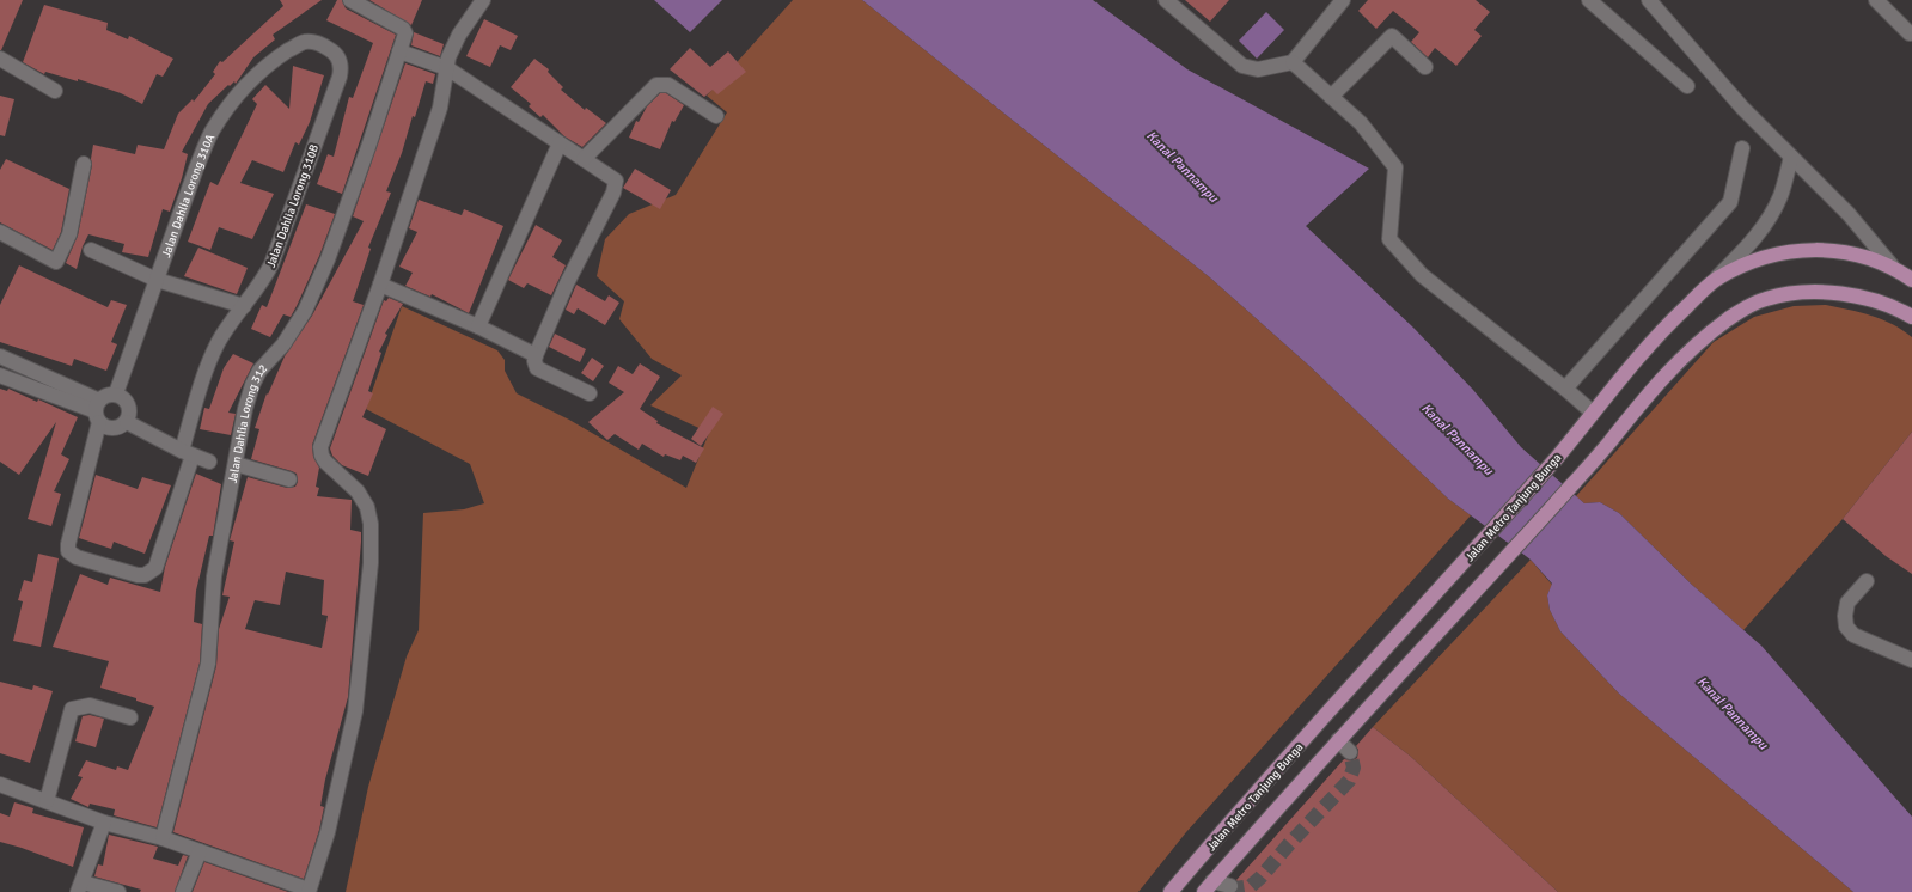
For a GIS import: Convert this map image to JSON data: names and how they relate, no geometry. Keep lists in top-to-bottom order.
{
  "streets": {
    "main road": ["Jalan Metro Tanjung Bunga"],
    "street": ["Jalan Dahlia Lorong 310A", "Jalan Dahlia Lorong 310B", "Jalan Dahlia Lorong 312"]
  },
  "crossings": [
    ["Jalan Dahlia Lorong 310A", "Jalan Dahlia Lorong 310B"]
  ],
  "water": ["Kanal Pannampu"]
}
